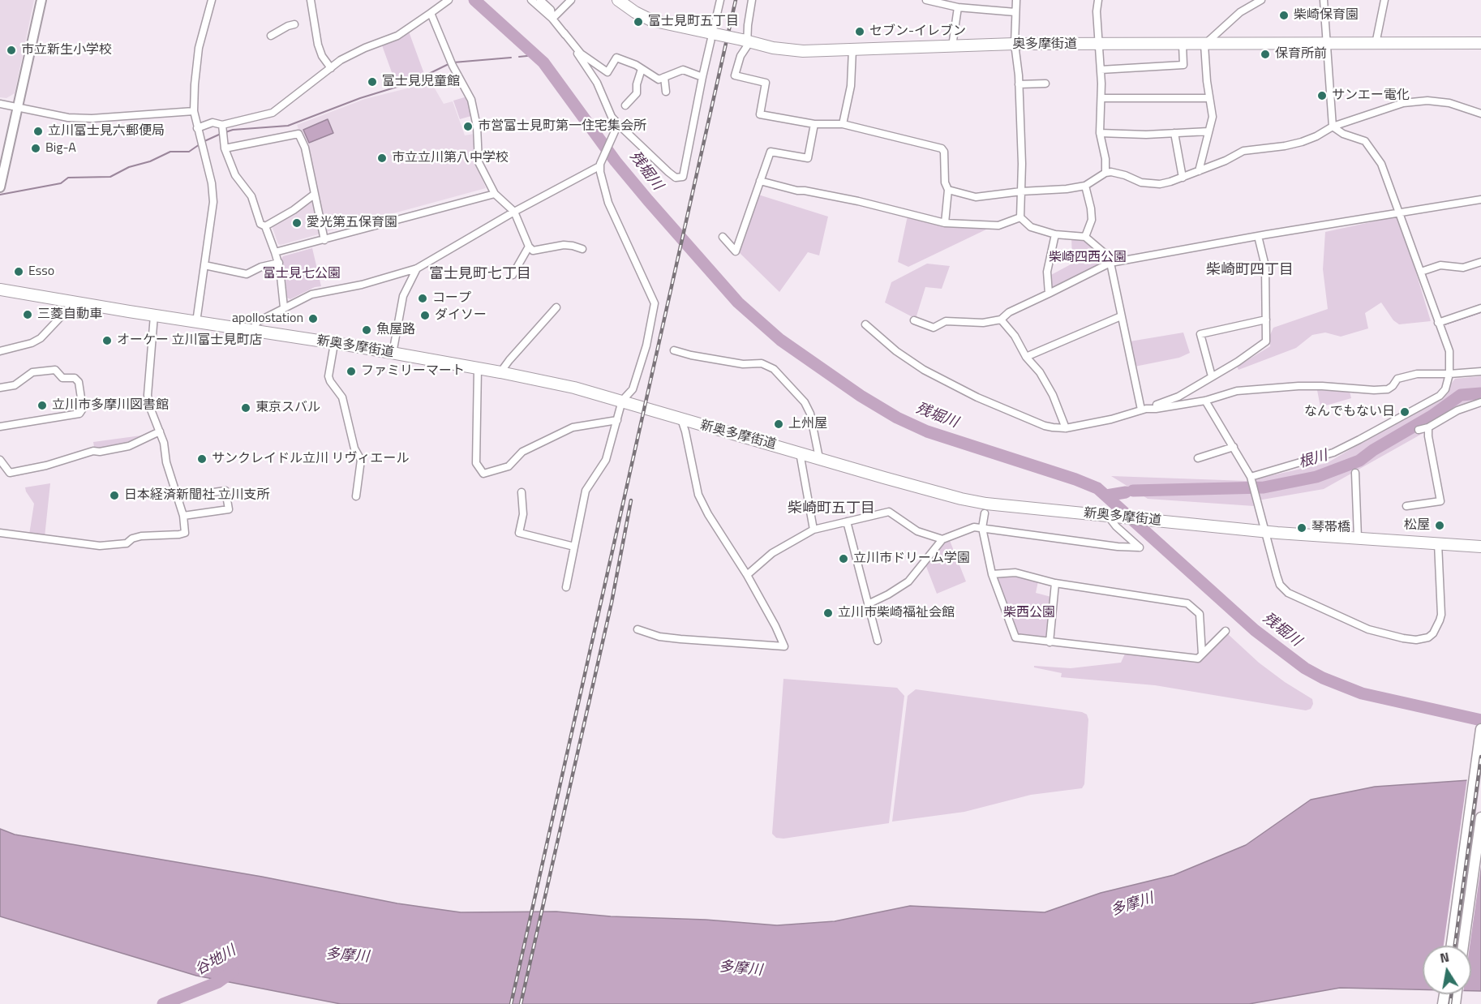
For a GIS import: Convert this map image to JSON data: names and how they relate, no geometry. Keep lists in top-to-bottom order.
{
  "streets": {
    "main road": ["奥多摩街道", "新奥多摩街道"]
  },
  "districts": ["柴崎町四丁目", "富士見町七丁目", "柴崎町五丁目"],
  "water": [
    "残堀川",
    "根川",
    "多摩川",
    "谷地川"
  ],
  "parks": ["柴崎四西公園", "富士見七公園", "柴西公園"],
  "places": [
    "柴崎保育園",
    "富士見町五丁目",
    "セブン-イレブン",
    "市立新生小学校",
    "保育所前",
    "富士見児童館",
    "サンエー電化",
    "市営富士見町第一住宅集会所",
    "立川富士見六郵便局",
    "Big-A",
    "市立立川第八中学校",
    "愛光第五保育園",
    "Esso",
    "コープ",
    "三菱自動車",
    "ダイソー",
    "apollostation",
    "魚屋路",
    "オーケー 立川富士見町店",
    "ファミリーマート",
    "立川市多摩川図書館",
    "東京スバル",
    "なんでもない日",
    "上州屋",
    "サンクレイドル立川 リヴィエール",
    "日本経済新聞社 立川支所",
    "松屋",
    "琴帯橋",
    "立川市ドリーム学園",
    "立川市柴崎福祉会館"
  ],
  "north": "top"
}
